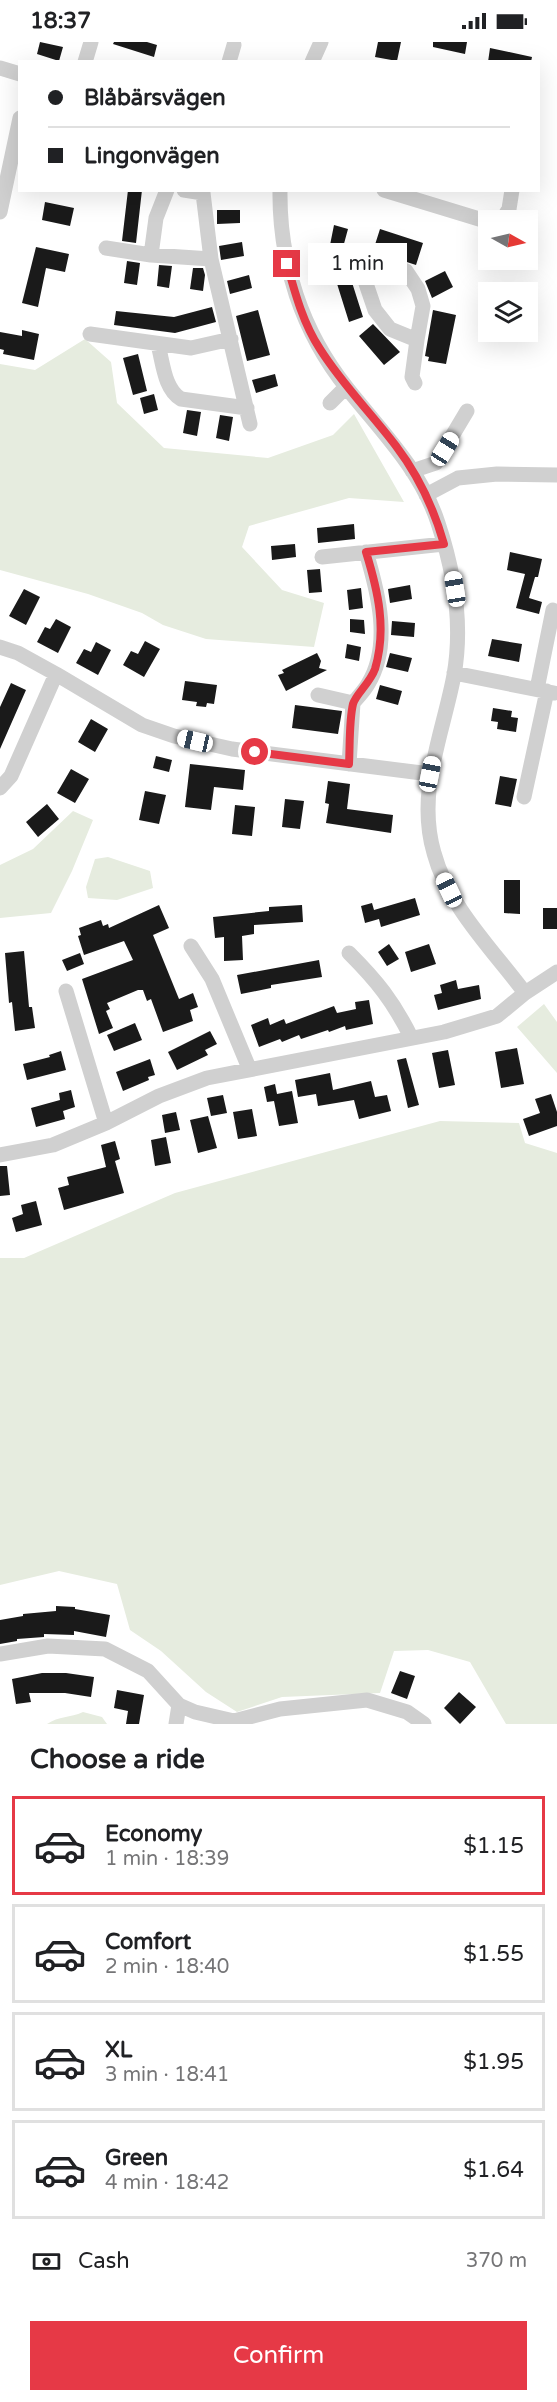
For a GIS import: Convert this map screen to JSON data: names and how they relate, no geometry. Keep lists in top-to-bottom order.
{
  "north": "right",
  "page": {
    "status": "18:37",
    "banner": ["Blåbärsvägen", "Lingonvägen"],
    "bubble": "1 min",
    "heading": "Choose a ride",
    "list": [
      {
        "name": "Economy",
        "note": "1 min · 18:39",
        "value": "$1.15"
      },
      {
        "name": "Comfort",
        "note": "2 min · 18:40",
        "value": "$1.55"
      },
      {
        "name": "XL",
        "note": "3 min · 18:41",
        "value": "$1.95"
      },
      {
        "name": "Green",
        "note": "4 min · 18:42",
        "value": "$1.64"
      }
    ],
    "pay": ["Cash", "370 m"],
    "buttons": "Confirm"
  }
}
